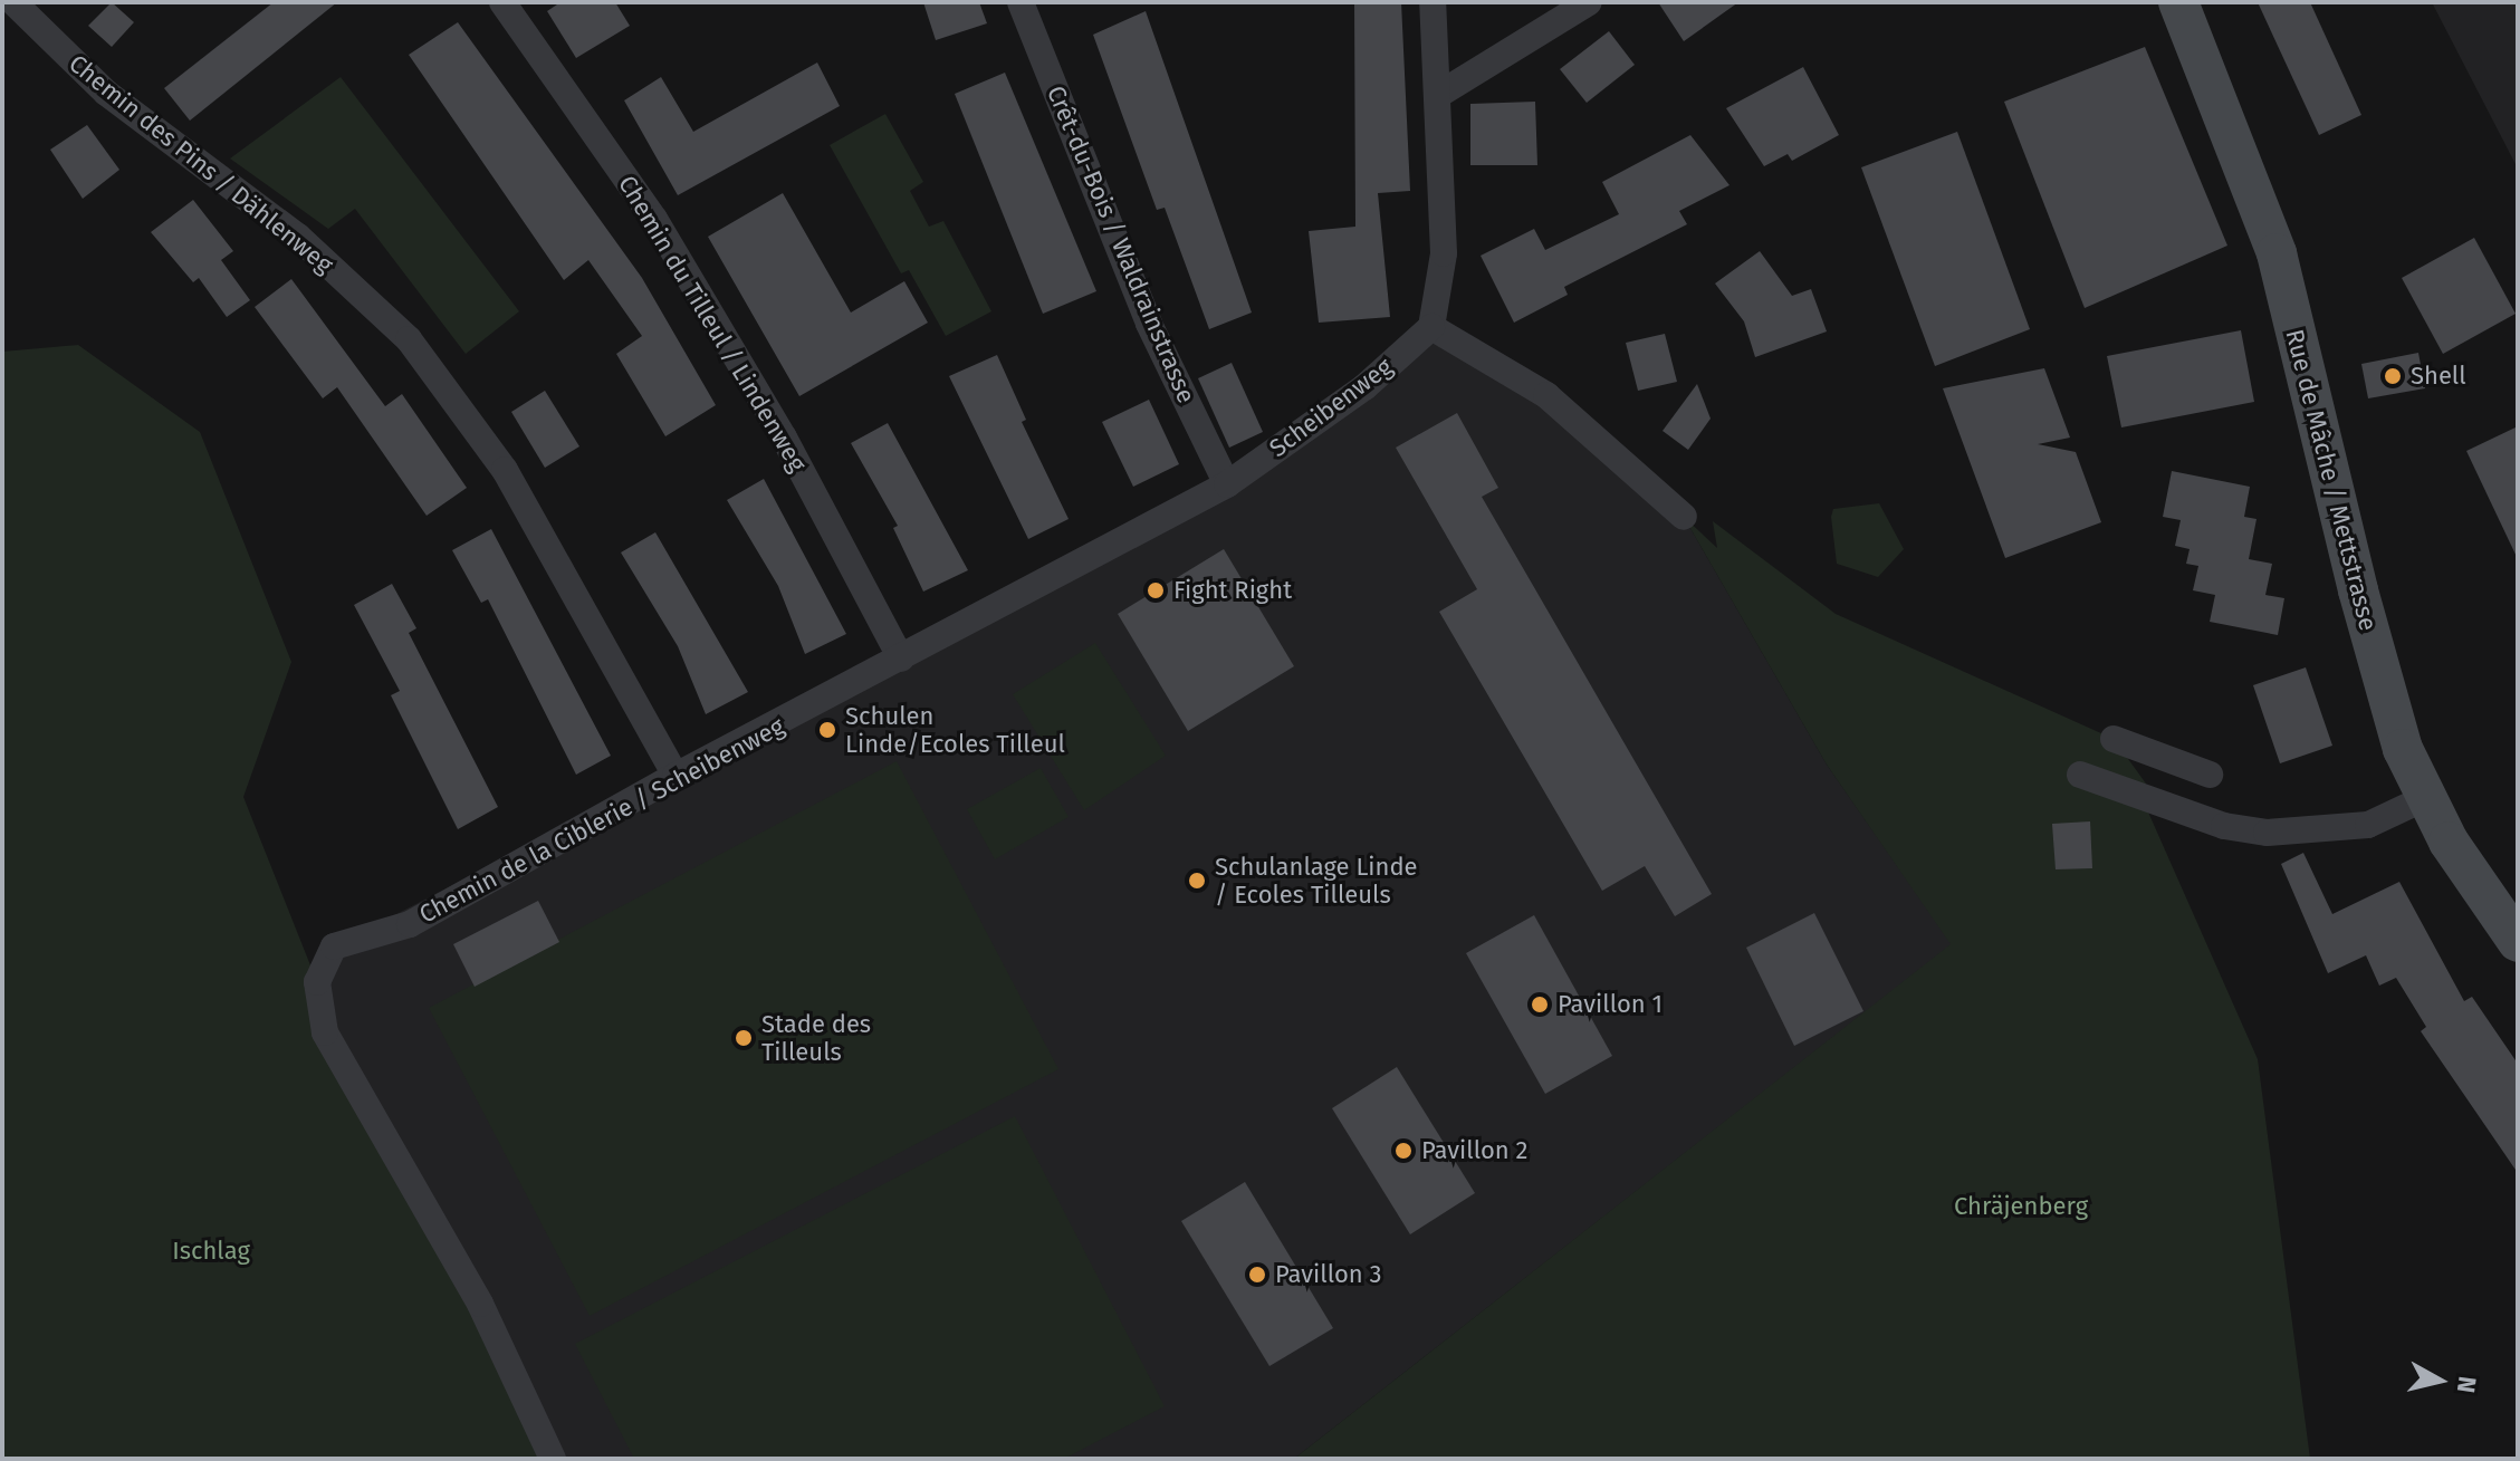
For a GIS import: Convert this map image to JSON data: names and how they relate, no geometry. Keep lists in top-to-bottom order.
{
  "streets": {
    "main road": ["Rue de Mâche / Mettstrasse"],
    "street": [
      "Chemin des Pins / Dählenweg",
      "Crêt-du-Bois / Waldrainstrasse",
      "Chemin du Tilleul / Lindenweg",
      "Scheibenweg",
      "Chemin de la Ciblerie / Scheibenweg"
    ]
  },
  "crossings": [
    ["Chemin des Pins / Dählenweg", "Chemin de la Ciblerie / Scheibenweg"],
    ["Crêt-du-Bois / Waldrainstrasse", "Scheibenweg"],
    ["Crêt-du-Bois / Waldrainstrasse", "Chemin de la Ciblerie / Scheibenweg"],
    ["Chemin du Tilleul / Lindenweg", "Chemin de la Ciblerie / Scheibenweg"],
    ["Scheibenweg", "Chemin de la Ciblerie / Scheibenweg"]
  ],
  "parks": ["Chräjenberg", "Ischlag"],
  "places": [
    "Shell",
    "Fight Right",
    "Schulen Linde/Ecoles Tilleul",
    "Schulanlage Linde / Ecoles Tilleuls",
    "Pavillon 1",
    "Stade des Tilleuls",
    "Pavillon 2",
    "Pavillon 3"
  ],
  "north": "right"
}
